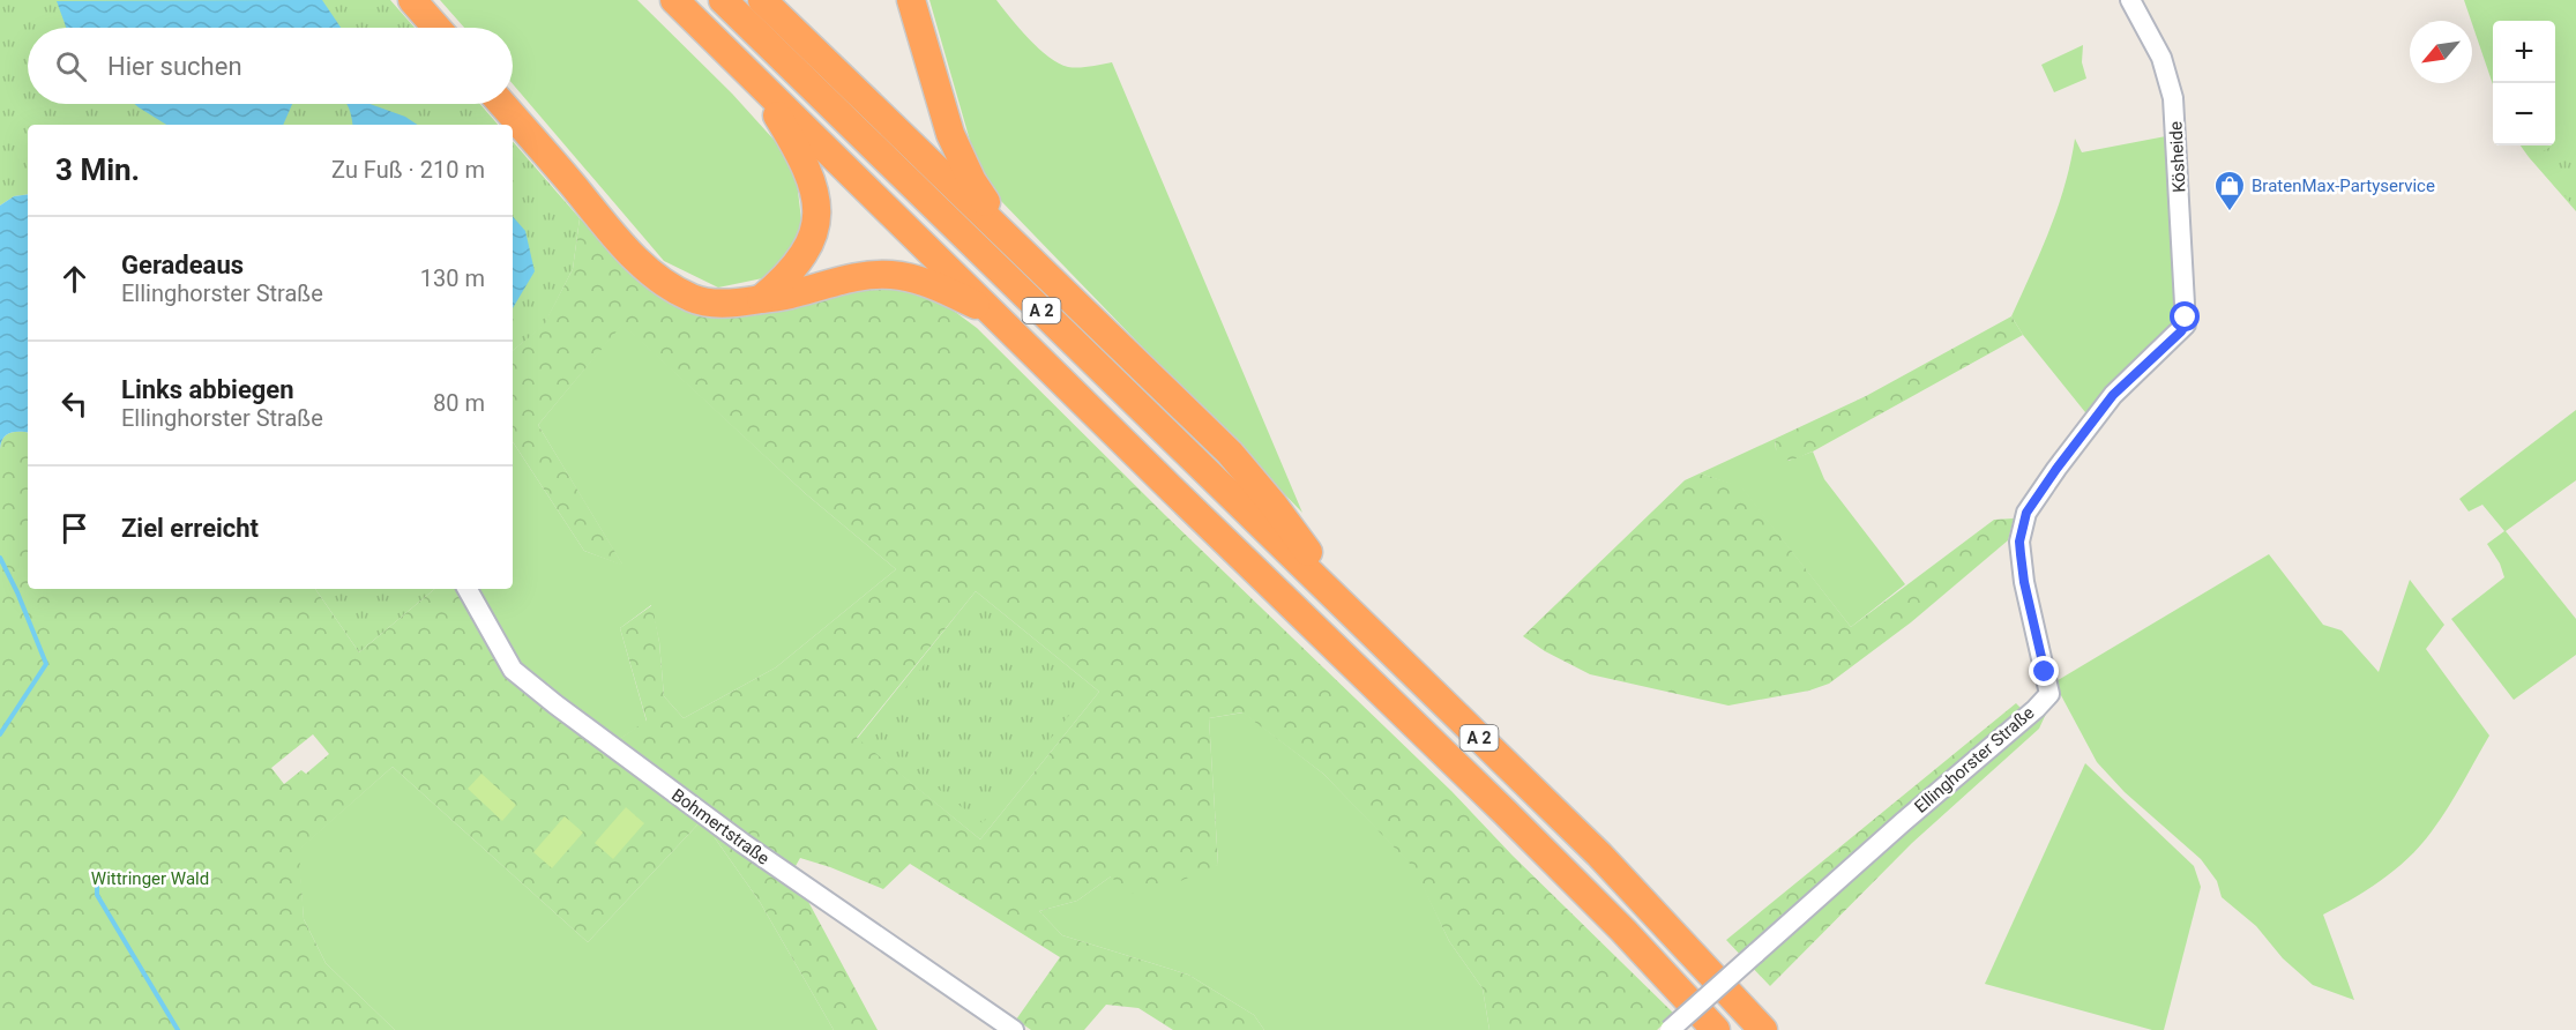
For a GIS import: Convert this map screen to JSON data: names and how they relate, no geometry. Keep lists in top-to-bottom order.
{
  "streets": {
    "highway": ["A 2"],
    "street": ["Kösheide", "Ellinghorster Straße", "Bohmertstraße"]
  },
  "crossings": [
    ["Kösheide", "Ellinghorster Straße"]
  ],
  "parks": ["Wittringer Wald"],
  "places": {
    "shop": ["BratenMax-Partyservice"]
  },
  "north": "bottom left",
  "page": {
    "map_buttons": ["+", "−"],
    "search": "Hier suchen",
    "heading": ["3 Min.", "Zu Fuß · 210 m"],
    "list": [
      ["Geradeaus", "Ellinghorster Straße", "130 m"],
      ["Links abbiegen", "Ellinghorster Straße", "80 m"],
      "Ziel erreicht"
    ]
  }
}
